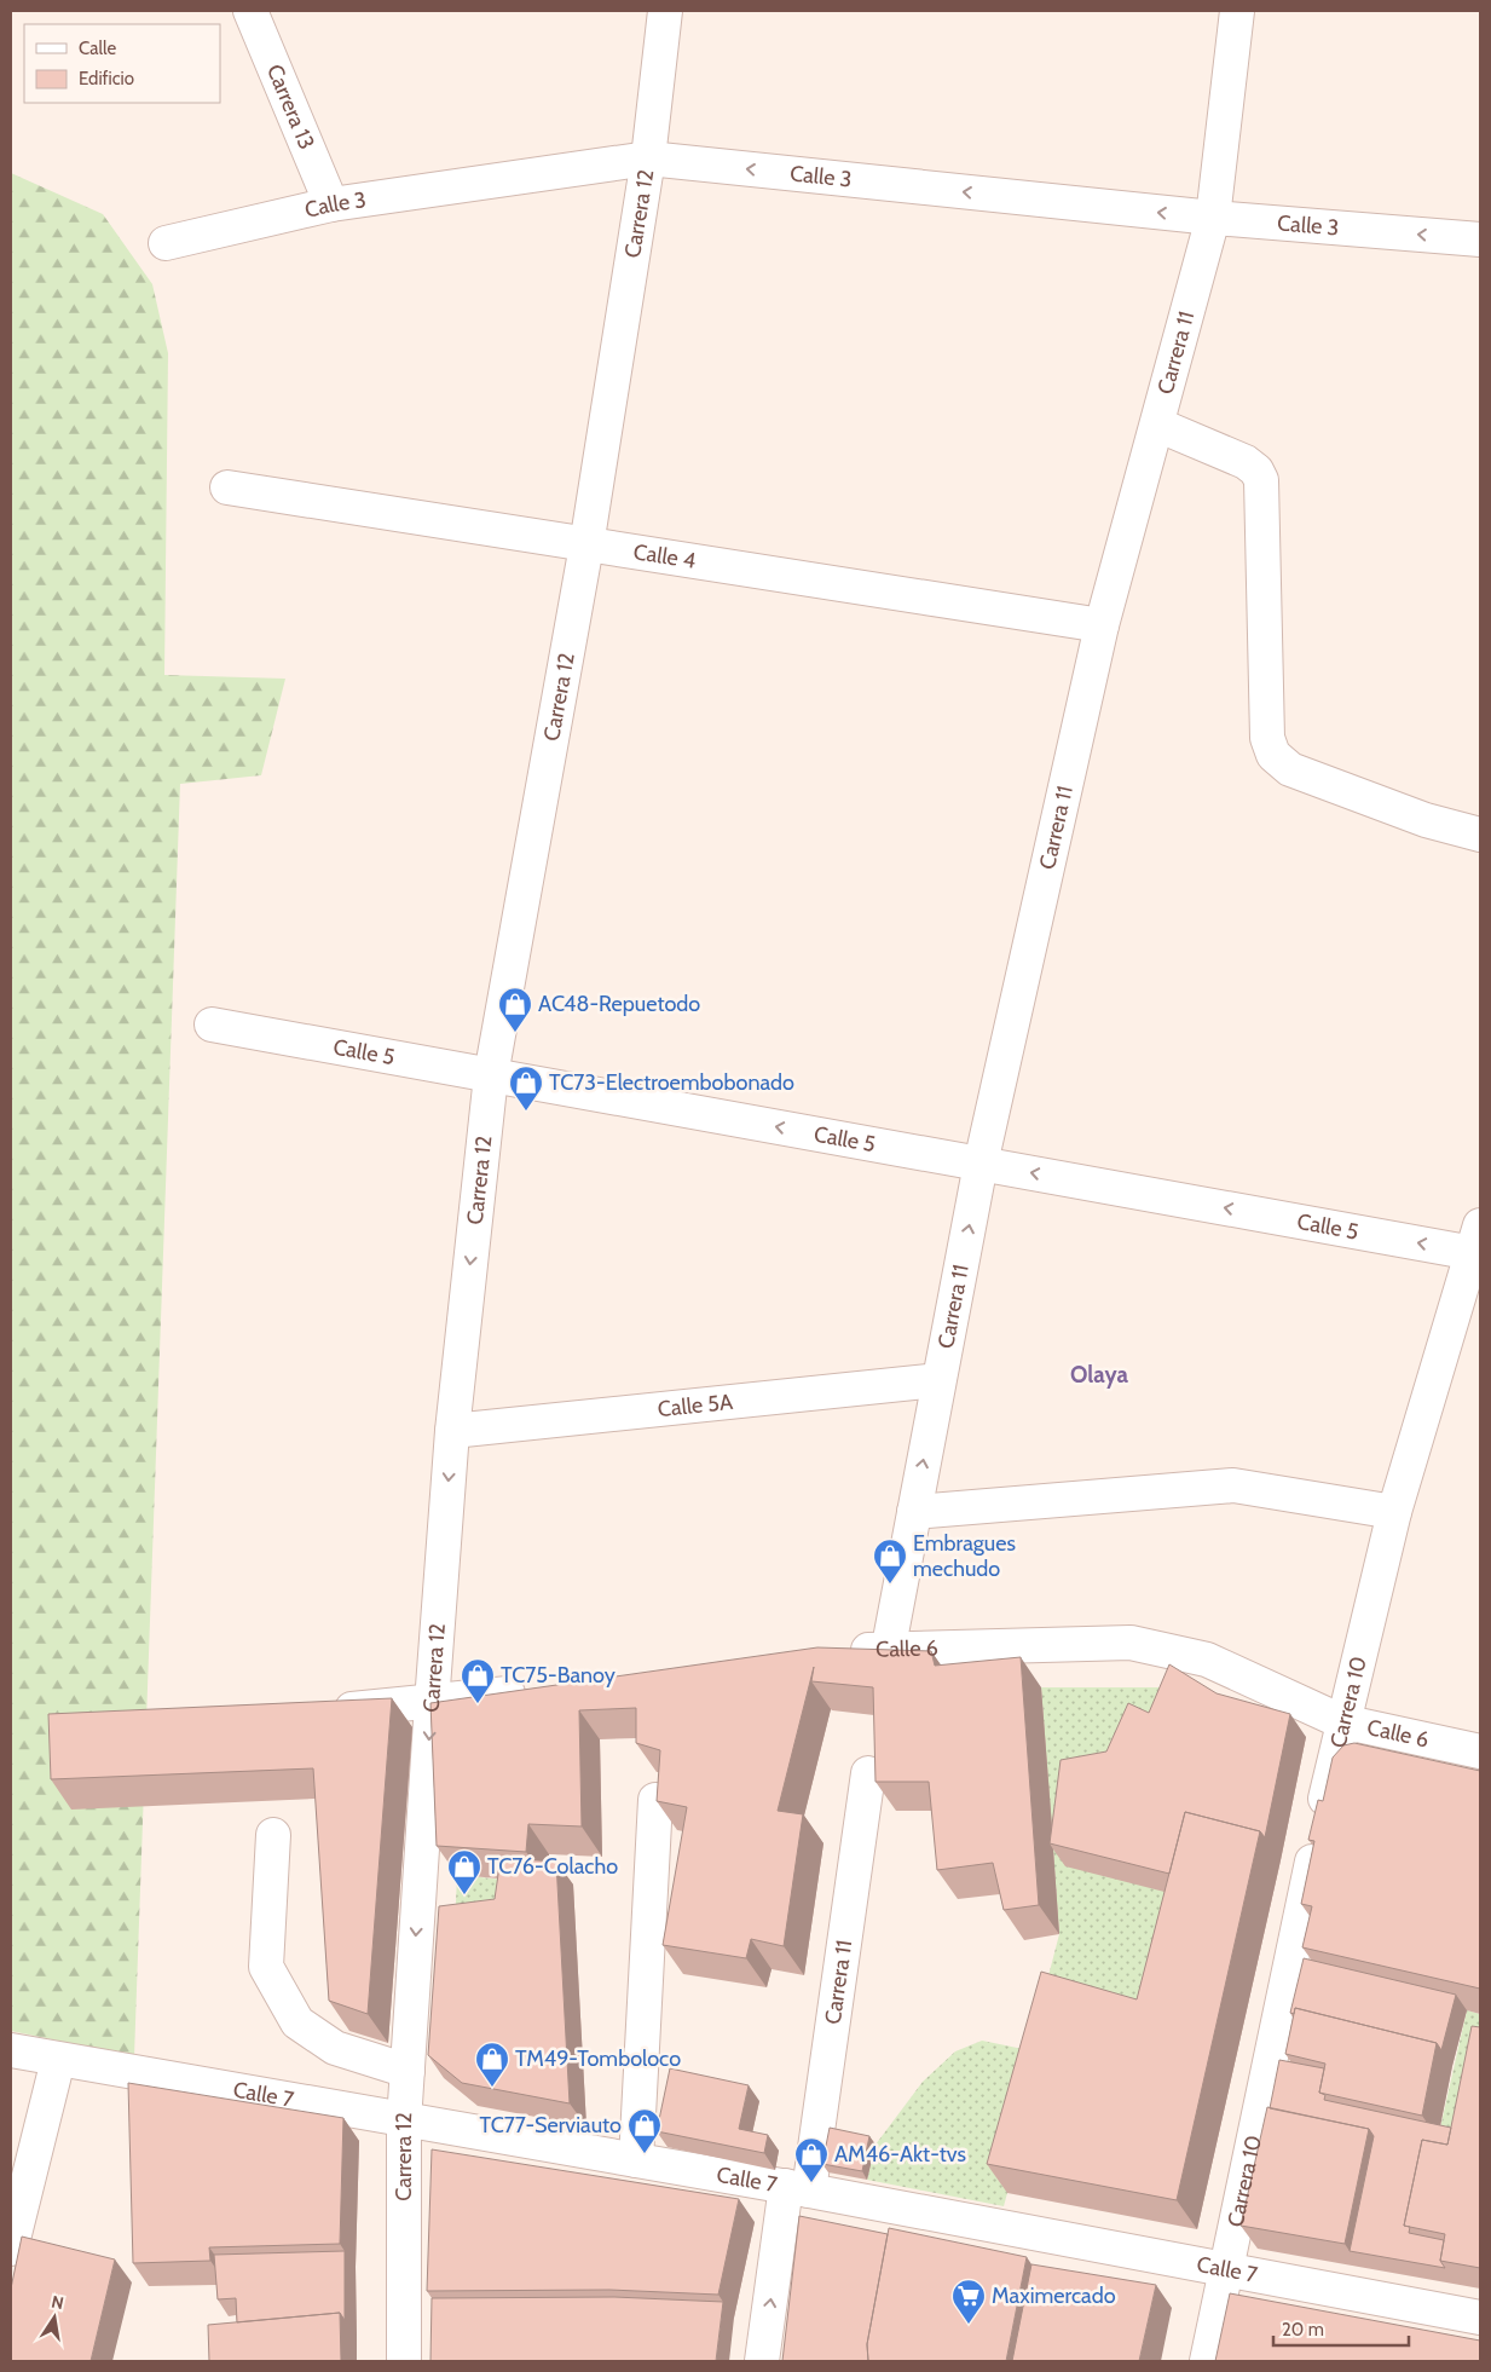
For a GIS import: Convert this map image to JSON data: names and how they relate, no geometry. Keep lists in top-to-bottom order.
{
  "streets": {
    "street": [
      "Carrera 13",
      "Calle 3",
      "Carrera 12",
      "Carrera 11",
      "Calle 4",
      "Calle 5",
      "Calle 5A",
      "Calle 6",
      "Carrera 10",
      "Calle 7"
    ]
  },
  "crossings": [
    ["Carrera 13", "Calle 3"],
    ["Calle 3", "Carrera 12"],
    ["Calle 3", "Carrera 11"],
    ["Carrera 12", "Calle 4"],
    ["Carrera 12", "Calle 5"],
    ["Carrera 12", "Calle 5A"],
    ["Carrera 12", "Calle 7"],
    ["Carrera 11", "Calle 4"],
    ["Carrera 11", "Calle 5"],
    ["Carrera 11", "Calle 5A"],
    ["Carrera 11", "Calle 6"],
    ["Carrera 11", "Calle 7"],
    ["Calle 5", "Carrera 10"],
    ["Calle 6", "Carrera 10"],
    ["Carrera 10", "Calle 7"]
  ],
  "one_way": ["Calle 3", "Carrera 12", "Calle 5"],
  "districts": ["Olaya"],
  "places": {
    "shop": [
      "AC48-Repuetodo",
      "TC73-Electroembobonado",
      "Embragues mechudo",
      "TC75-Banoy",
      "TC76-Colacho",
      "TM49-Tomboloco",
      "TC77-Serviauto",
      "AM46-Akt-tvs"
    ],
    "supermarket": ["Maximercado"]
  },
  "legend": ["Calle", "Edificio"],
  "scale_bar": "20 m",
  "north": "top"
}
